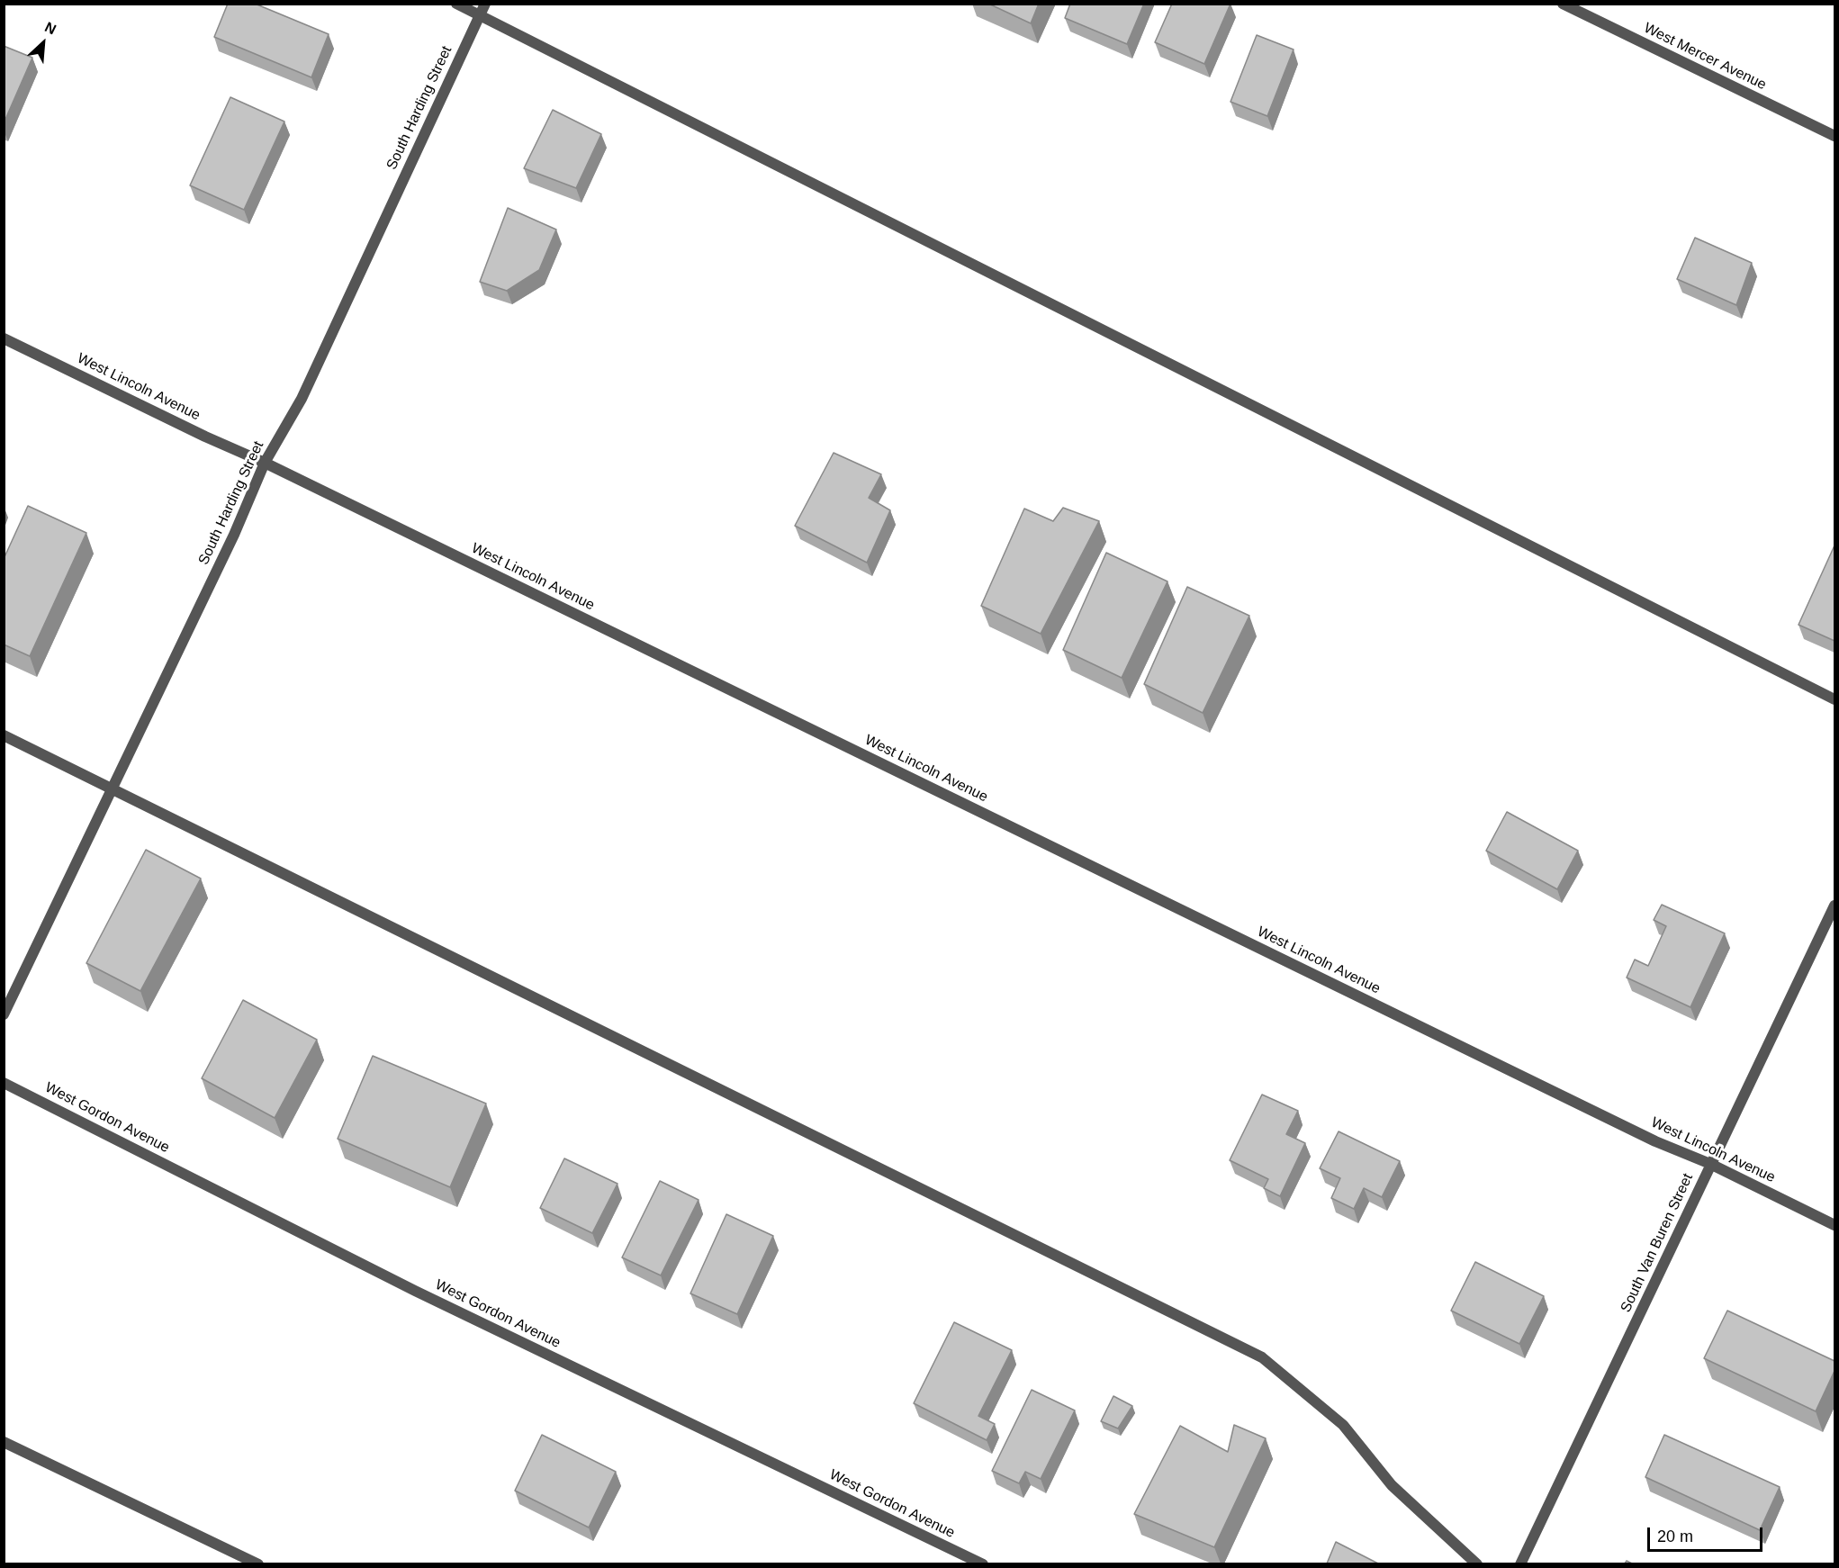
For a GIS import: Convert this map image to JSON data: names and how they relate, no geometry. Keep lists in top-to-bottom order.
{
  "streets": {
    "street": [
      "West Mercer Avenue",
      "South Harding Street",
      "West Lincoln Avenue",
      "West Gordon Avenue",
      "South Van Buren Street"
    ]
  },
  "crossings": [
    ["South Harding Street", "West Lincoln Avenue"],
    ["West Lincoln Avenue", "South Van Buren Street"]
  ],
  "scale_bar": "20 m",
  "north": "top right"
}
